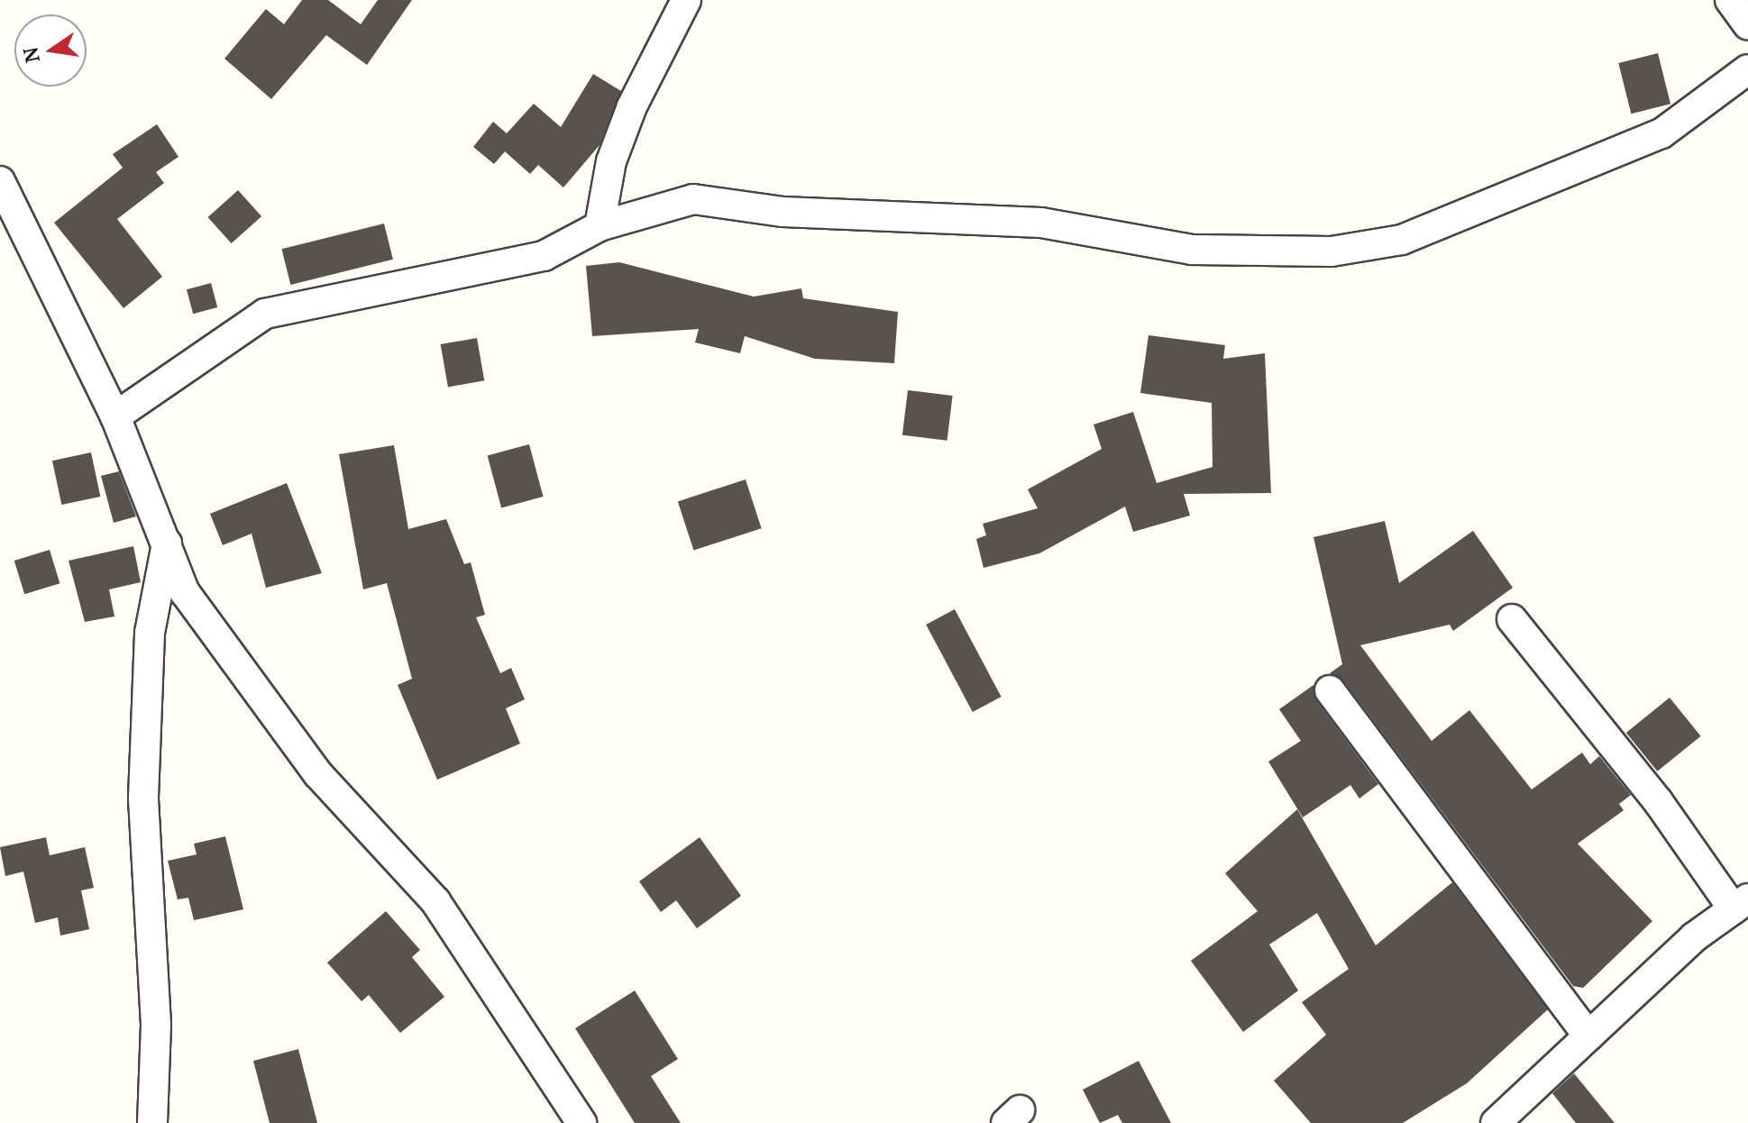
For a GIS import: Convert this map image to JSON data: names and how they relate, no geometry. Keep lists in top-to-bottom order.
{
  "north": "left"
}
